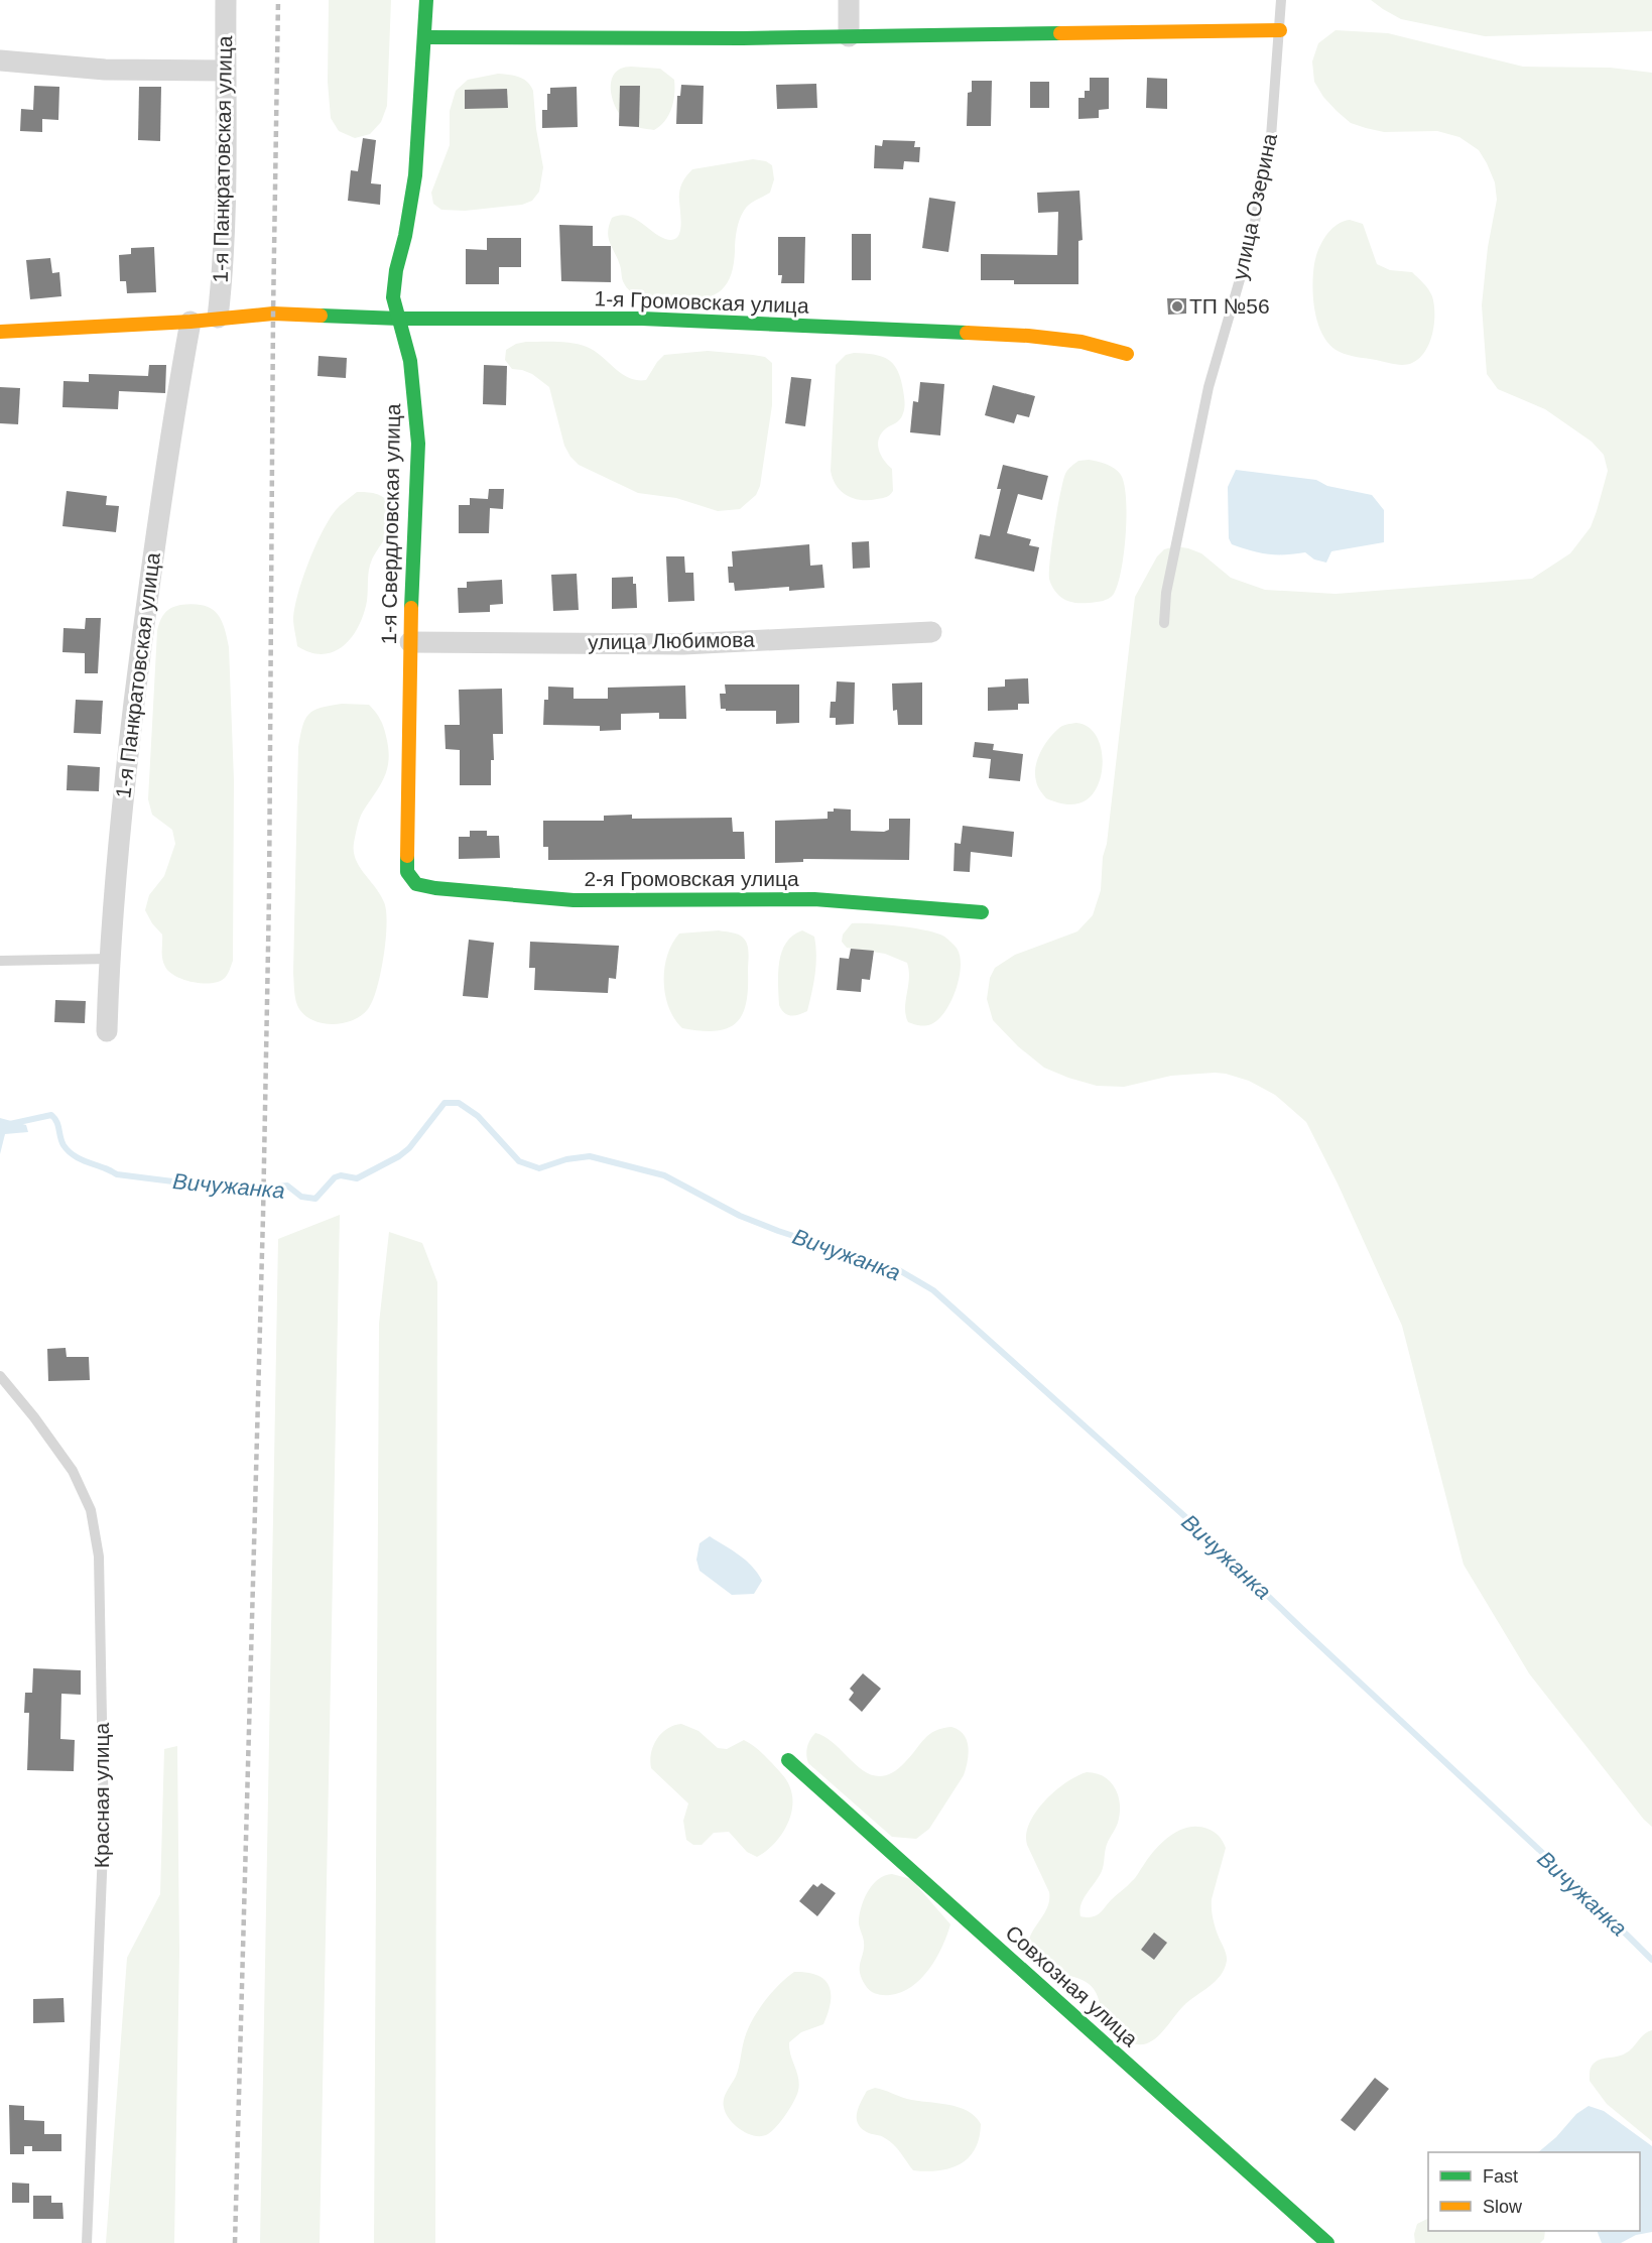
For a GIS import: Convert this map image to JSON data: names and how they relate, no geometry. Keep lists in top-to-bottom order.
{
  "streets": {
    "street": [
      "1-я Панкратовская улица",
      "1-я Громовская улица",
      "1-я Свердловская улица",
      "улица Любимова",
      "2-я Громовская улица",
      "Совхозная улица"
    ],
    "lane": ["улица Озерина", "Красная улица"]
  },
  "crossings": [
    ["1-я Панкратовская улица", "1-я Громовская улица"],
    ["1-я Громовская улица", "1-я Свердловская улица"],
    ["1-я Свердловская улица", "улица Любимова"],
    ["1-я Свердловская улица", "2-я Громовская улица"]
  ],
  "water": ["Вичужанка"],
  "places": ["ТП №56"],
  "legend": ["Fast", "Slow"]
}
